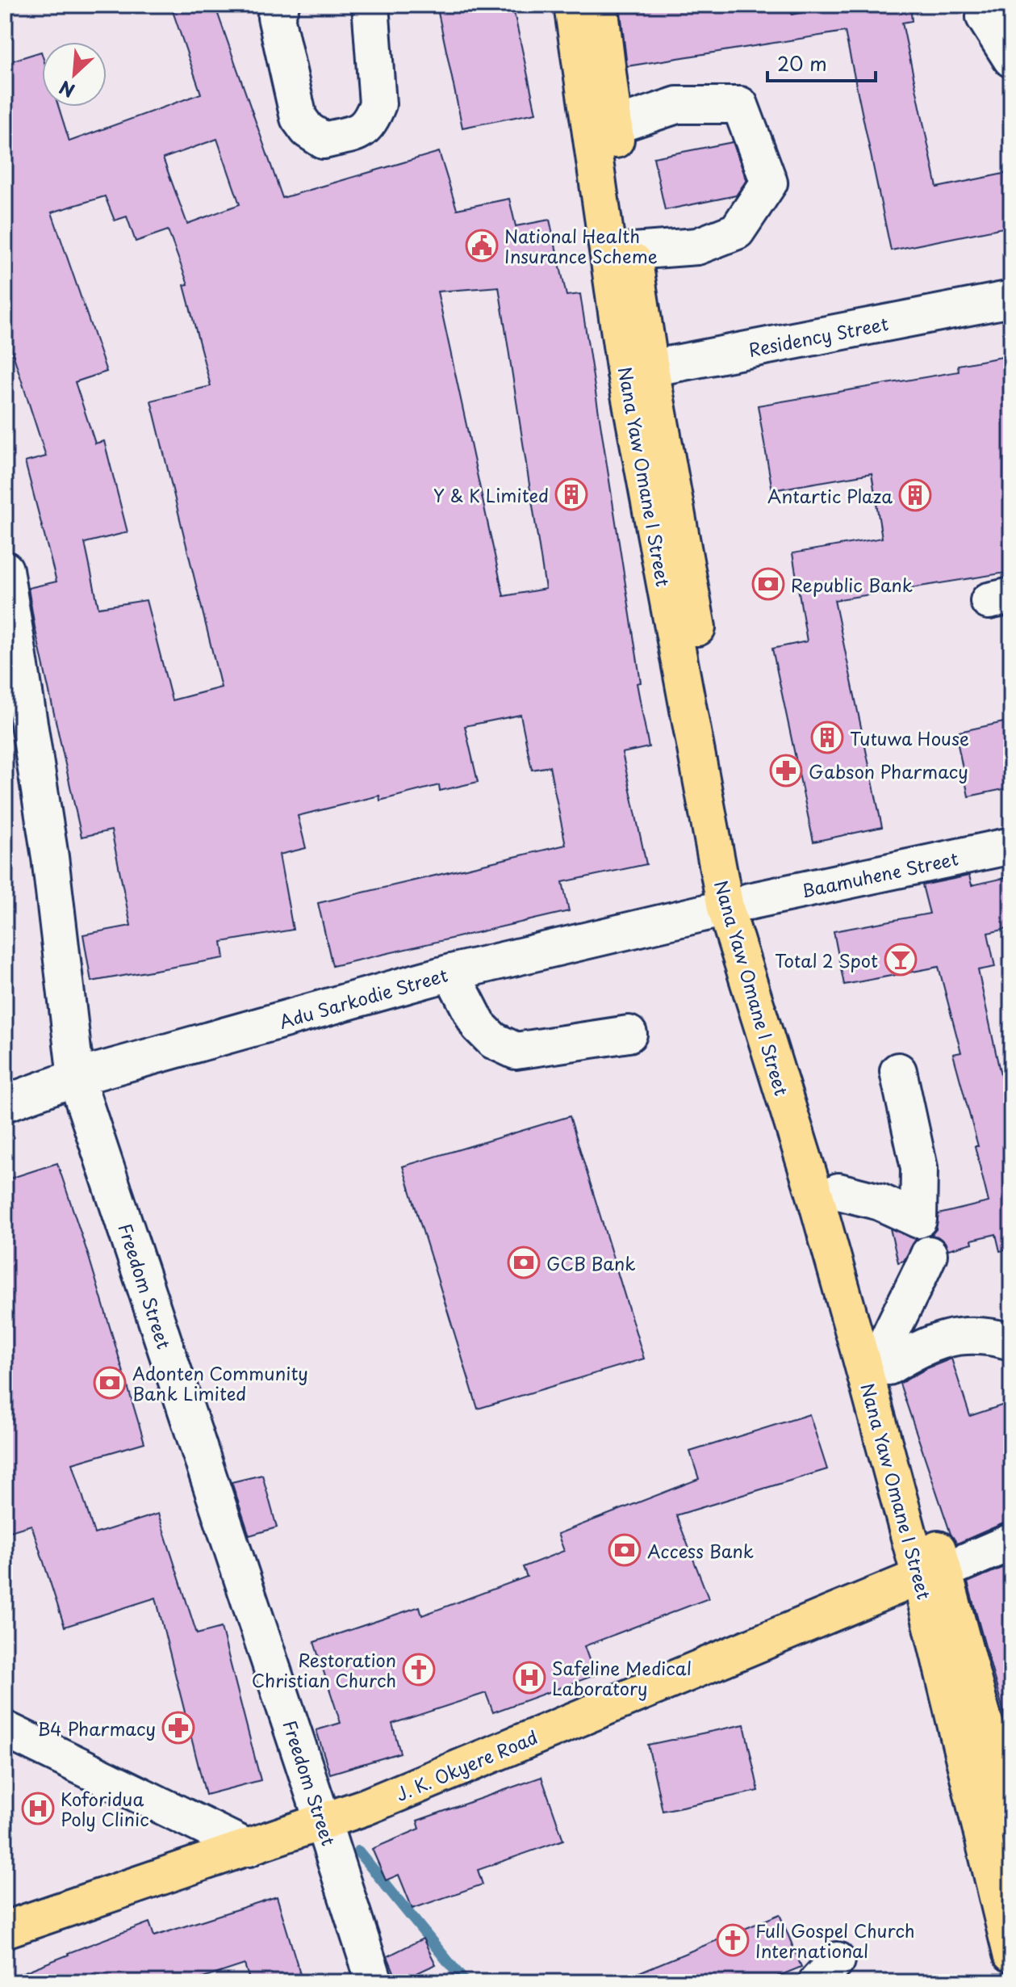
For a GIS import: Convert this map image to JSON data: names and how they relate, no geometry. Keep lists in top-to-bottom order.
{
  "streets": {
    "main road": ["Nana Yaw Omane I Street", "J. K. Okyere Road"],
    "street": [
      "Residency Street",
      "Baamuhene Street",
      "Adu Sarkodie Street",
      "Freedom Street"
    ]
  },
  "crossings": [
    ["Residency Street", "Nana Yaw Omane I Street"],
    ["Nana Yaw Omane I Street", "Baamuhene Street"],
    ["Nana Yaw Omane I Street", "Adu Sarkodie Street"],
    ["Nana Yaw Omane I Street", "J. K. Okyere Road"],
    ["Baamuhene Street", "Adu Sarkodie Street"],
    ["Adu Sarkodie Street", "Freedom Street"],
    ["Freedom Street", "J. K. Okyere Road"]
  ],
  "places": {
    "public building": ["National Health Insurance Scheme"],
    "building": ["Y & K Limited", "Antartic Plaza", "Tutuwa House"],
    "bank": [
      "Republic Bank",
      "GCB Bank",
      "Adonten Community Bank Limited",
      "Access Bank"
    ],
    "pharmacy": ["Gabson Pharmacy", "B4 Pharmacy"],
    "bar": ["Total 2 Spot"],
    "church": ["Restoration Christian Church", "Full Gospel Church International"],
    "hospital": ["Safeline Medical Laboratory", "Koforidua Poly Clinic"]
  },
  "scale_bar": "20 m",
  "north": "bottom left"
}
